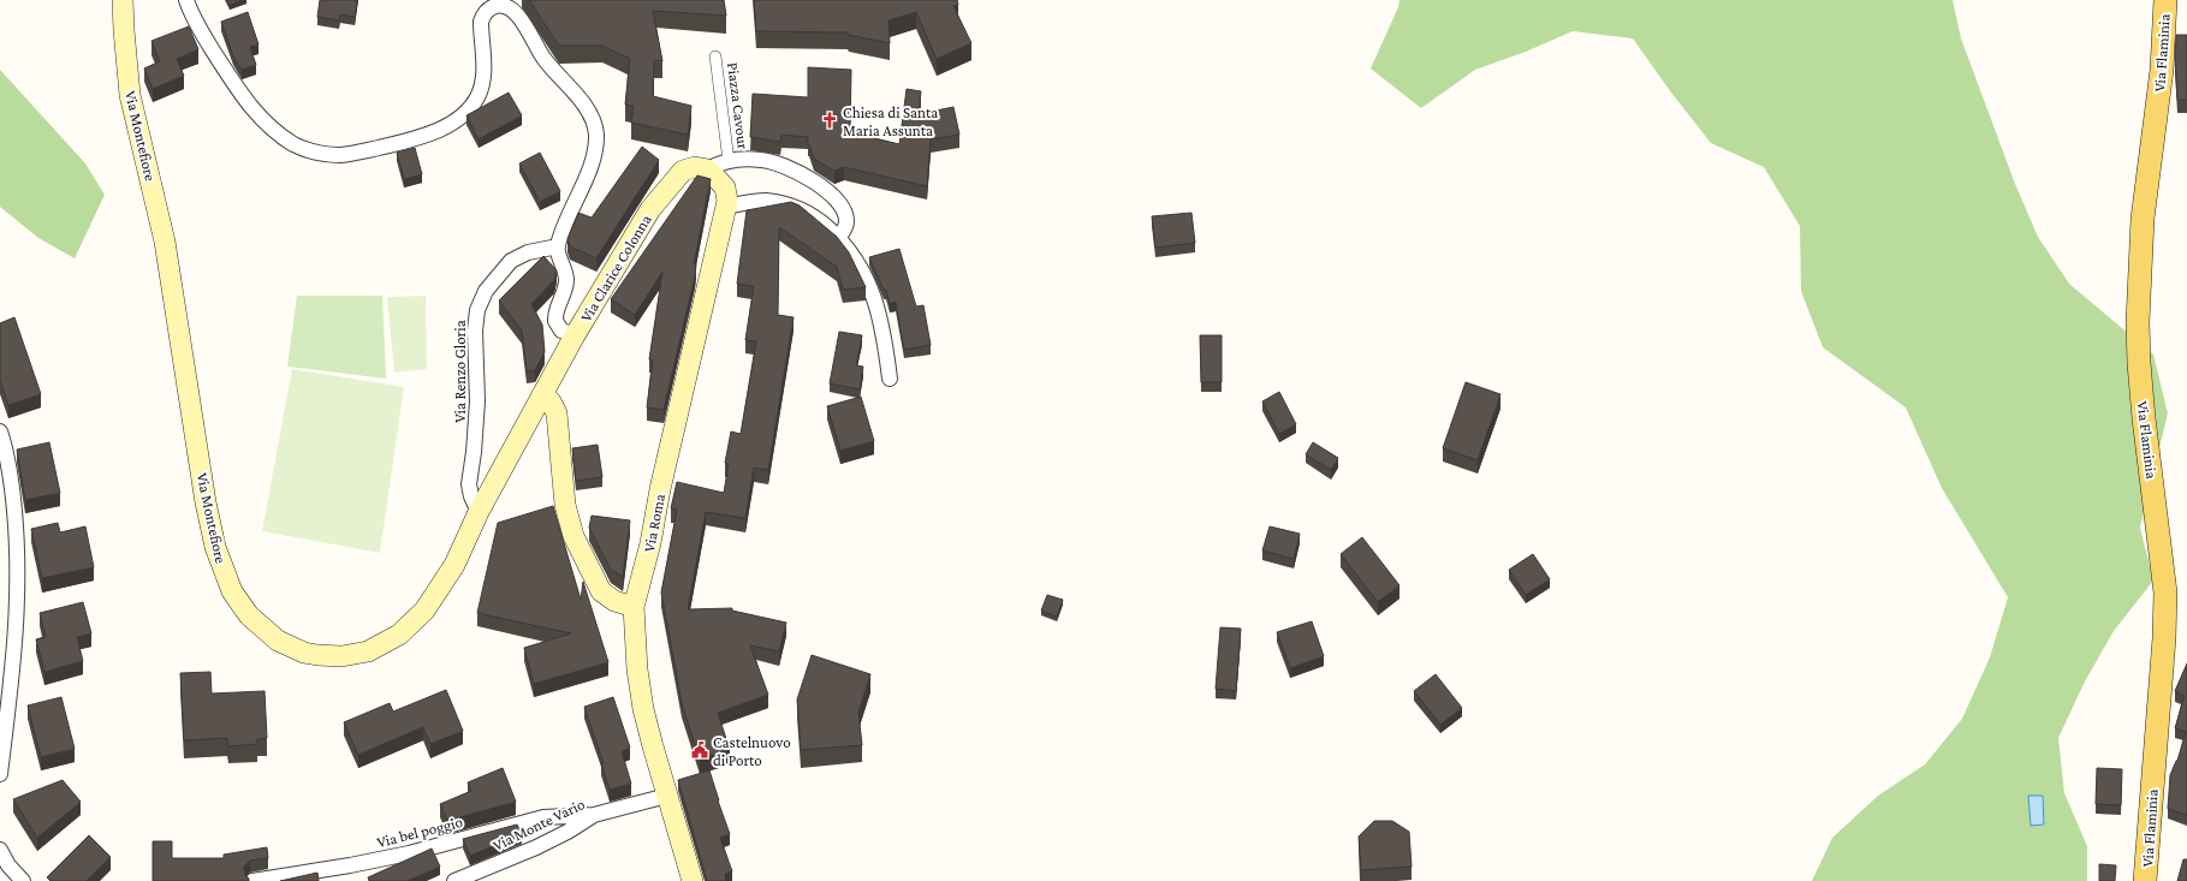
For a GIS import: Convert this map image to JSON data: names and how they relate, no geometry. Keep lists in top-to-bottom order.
{
  "streets": {
    "main road": [
      "Via Flaminia",
      "Via Montefiore",
      "Via Clarice Colonna",
      "Via Roma"
    ],
    "street": [
      "Piazza Cavour",
      "Via Renzo Gloria",
      "Via Monte Vario",
      "Via bel poggio"
    ]
  },
  "crossings": [
    ["Piazza Cavour", "Via Clarice Colonna"],
    ["Piazza Cavour", "Via Roma"],
    ["Via Montefiore", "Via Clarice Colonna"],
    ["Via Montefiore", "Via Renzo Gloria"],
    ["Via Clarice Colonna", "Via Roma"],
    ["Via Roma", "Via Monte Vario"],
    ["Via Monte Vario", "Via bel poggio"]
  ],
  "places": {
    "church": ["Chiesa di Santa Maria Assunta"],
    "public building": ["Castelnuovo di Porto"]
  }
}
